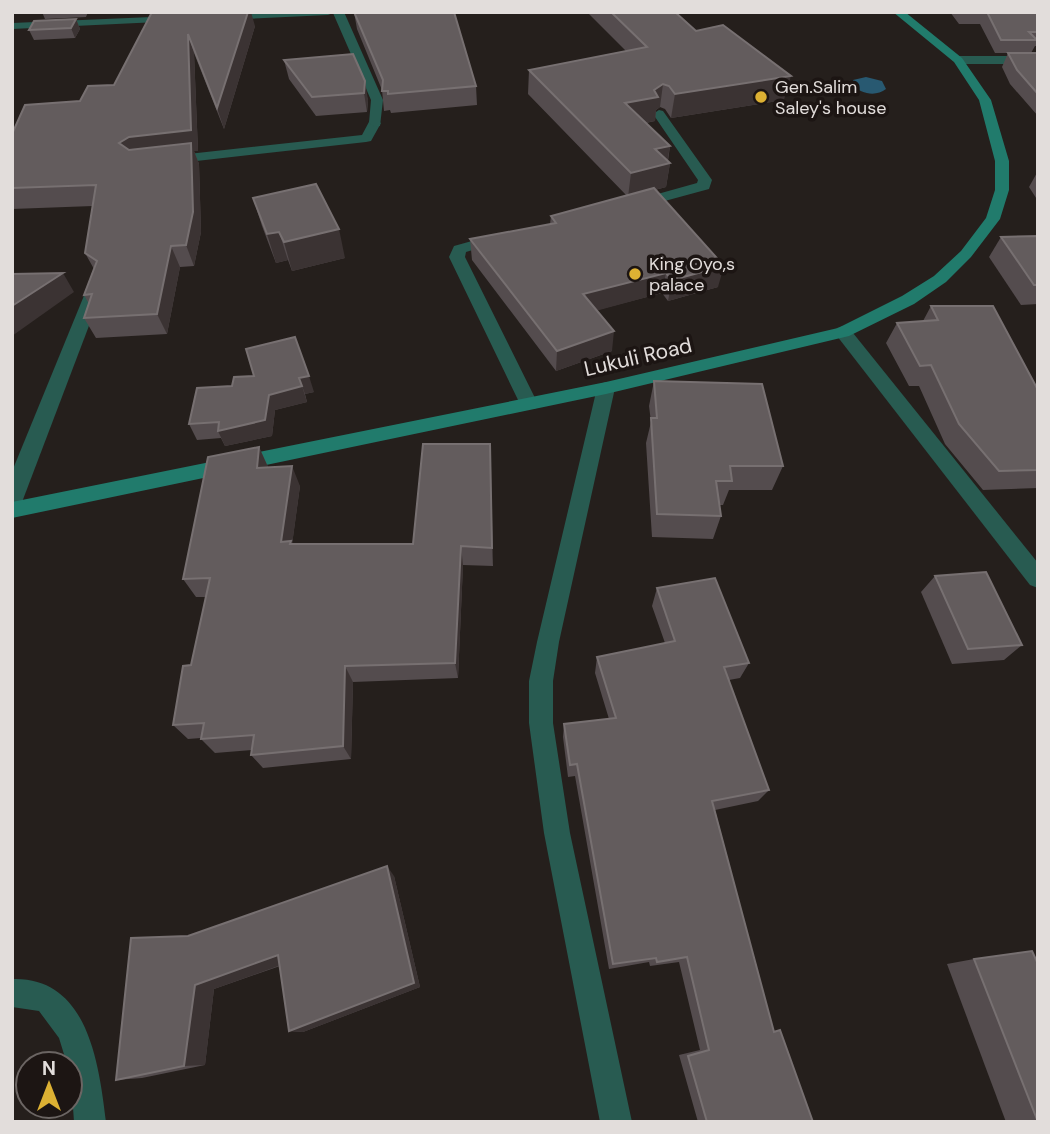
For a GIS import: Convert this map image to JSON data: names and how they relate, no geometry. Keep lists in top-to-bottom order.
{
  "streets": {
    "street": ["Lukuli Road"]
  },
  "places": ["Gen.Salim Saley's house", "King Oyo,s palace"],
  "north": "top"
}
